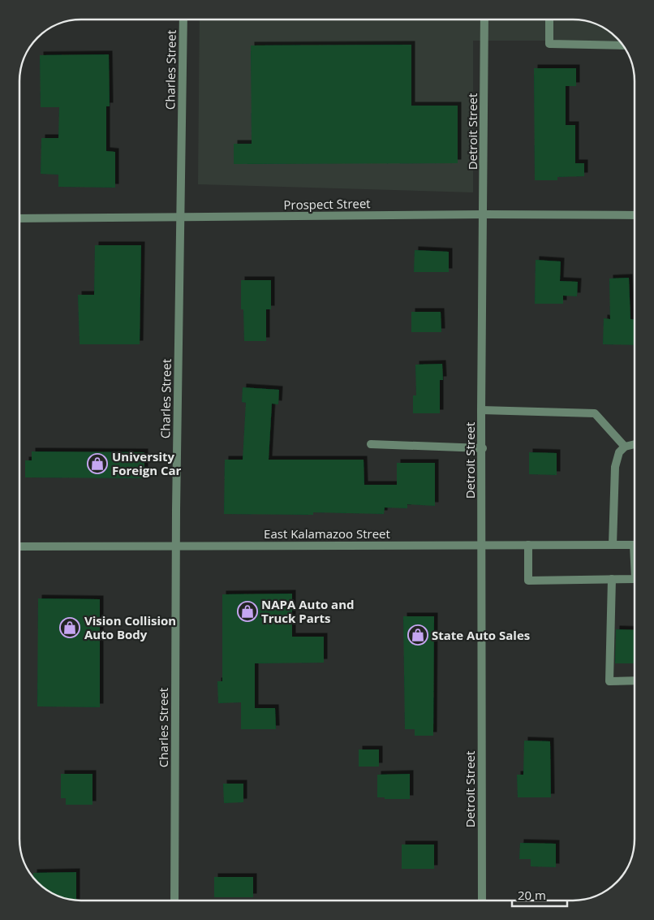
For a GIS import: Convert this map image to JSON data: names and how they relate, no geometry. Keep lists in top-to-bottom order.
{
  "streets": {
    "street": [
      "Charles Street",
      "Detroit Street",
      "Prospect Street",
      "East Kalamazoo Street"
    ]
  },
  "crossings": [
    ["Charles Street", "Prospect Street"],
    ["Charles Street", "East Kalamazoo Street"],
    ["Detroit Street", "Prospect Street"],
    ["Detroit Street", "East Kalamazoo Street"]
  ],
  "places": {
    "shop": [
      "University Foreign Car",
      "NAPA Auto and Truck Parts",
      "Vision Collision Auto Body",
      "State Auto Sales"
    ]
  },
  "scale_bar": "20 m"
}
